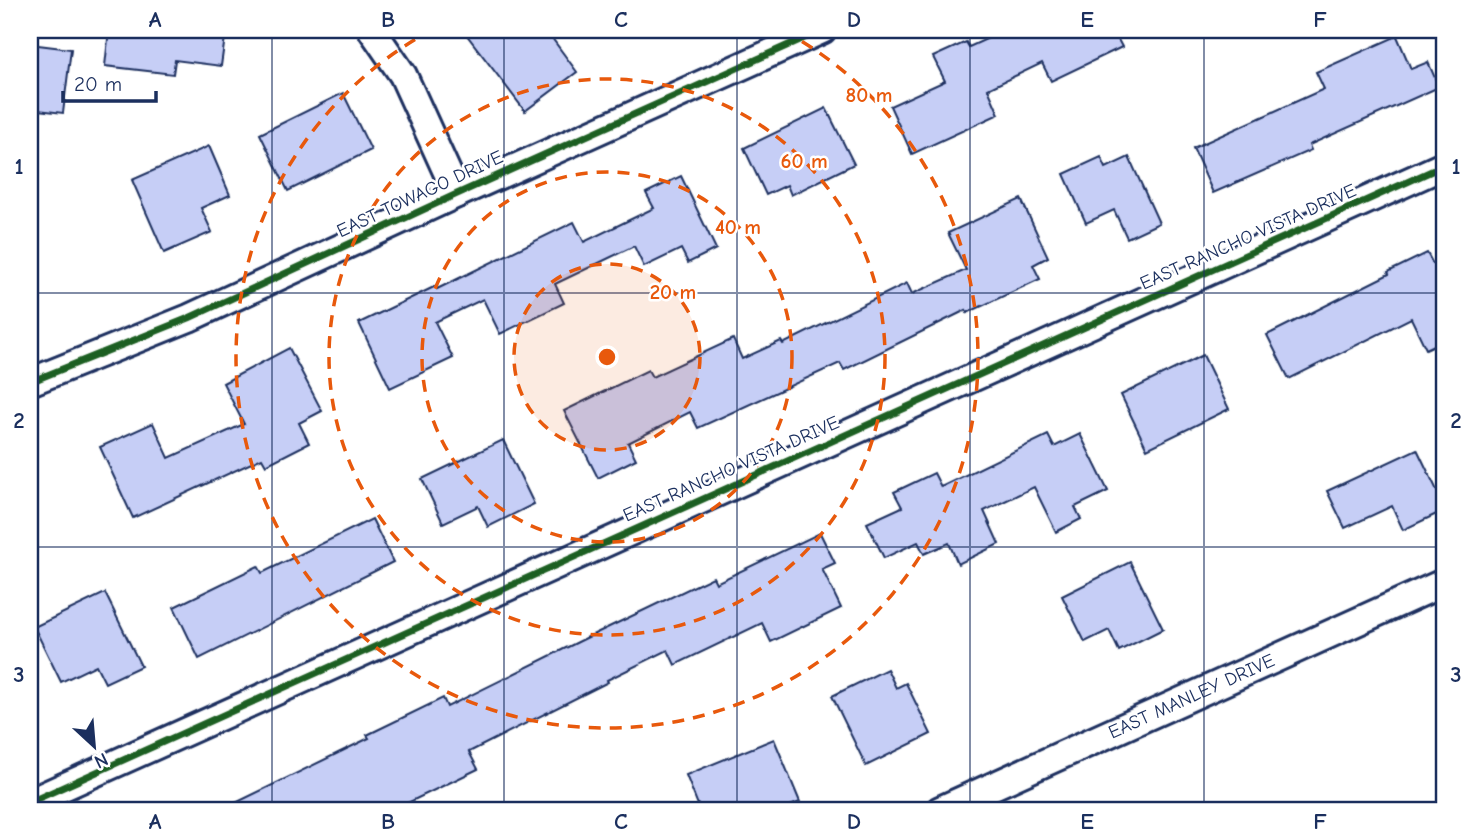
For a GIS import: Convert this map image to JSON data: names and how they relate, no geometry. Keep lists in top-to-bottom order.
{
  "streets": {
    "street": ["EAST TOWAGO DRIVE", "EAST RANCHO VISTA DRIVE", "EAST MANLEY DRIVE"]
  },
  "scale_bar": "20 m",
  "north": "bottom right",
  "grid": {
    "columns": [
      "A",
      "B",
      "C",
      "D",
      "E",
      "F"
    ],
    "rows": ["1", "2", "3"]
  },
  "rings": [
    "80 m",
    "60 m",
    "40 m",
    "20 m"
  ]
}
